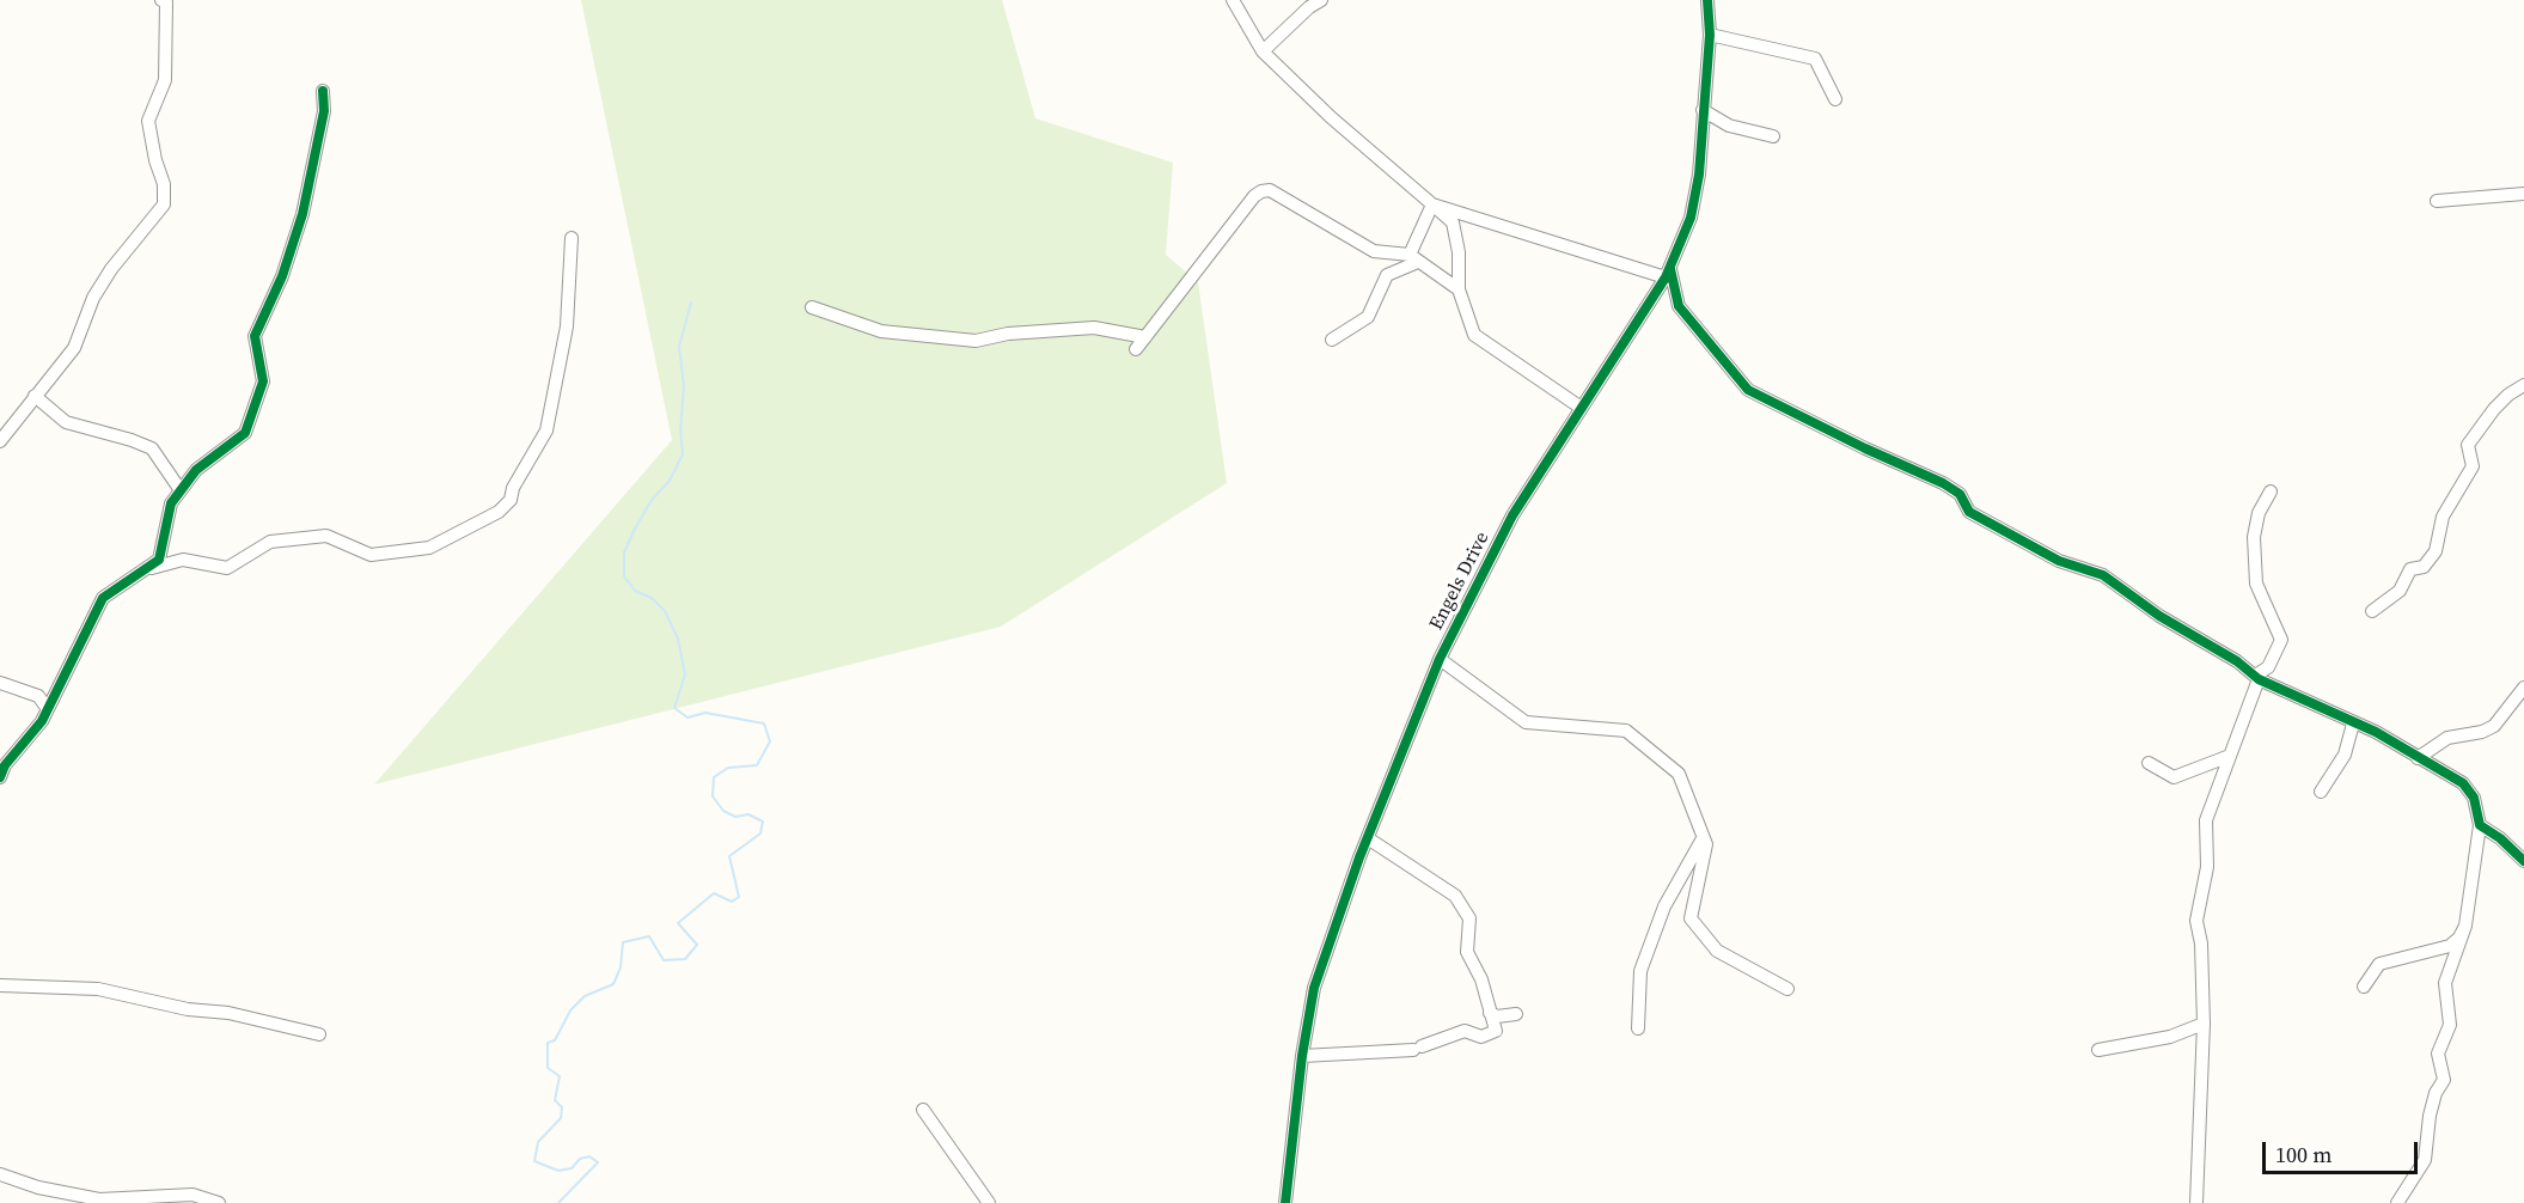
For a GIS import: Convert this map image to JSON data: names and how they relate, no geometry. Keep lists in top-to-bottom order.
{
  "streets": {
    "street": ["Engels Drive"]
  },
  "scale_bar": "100 m"
}
